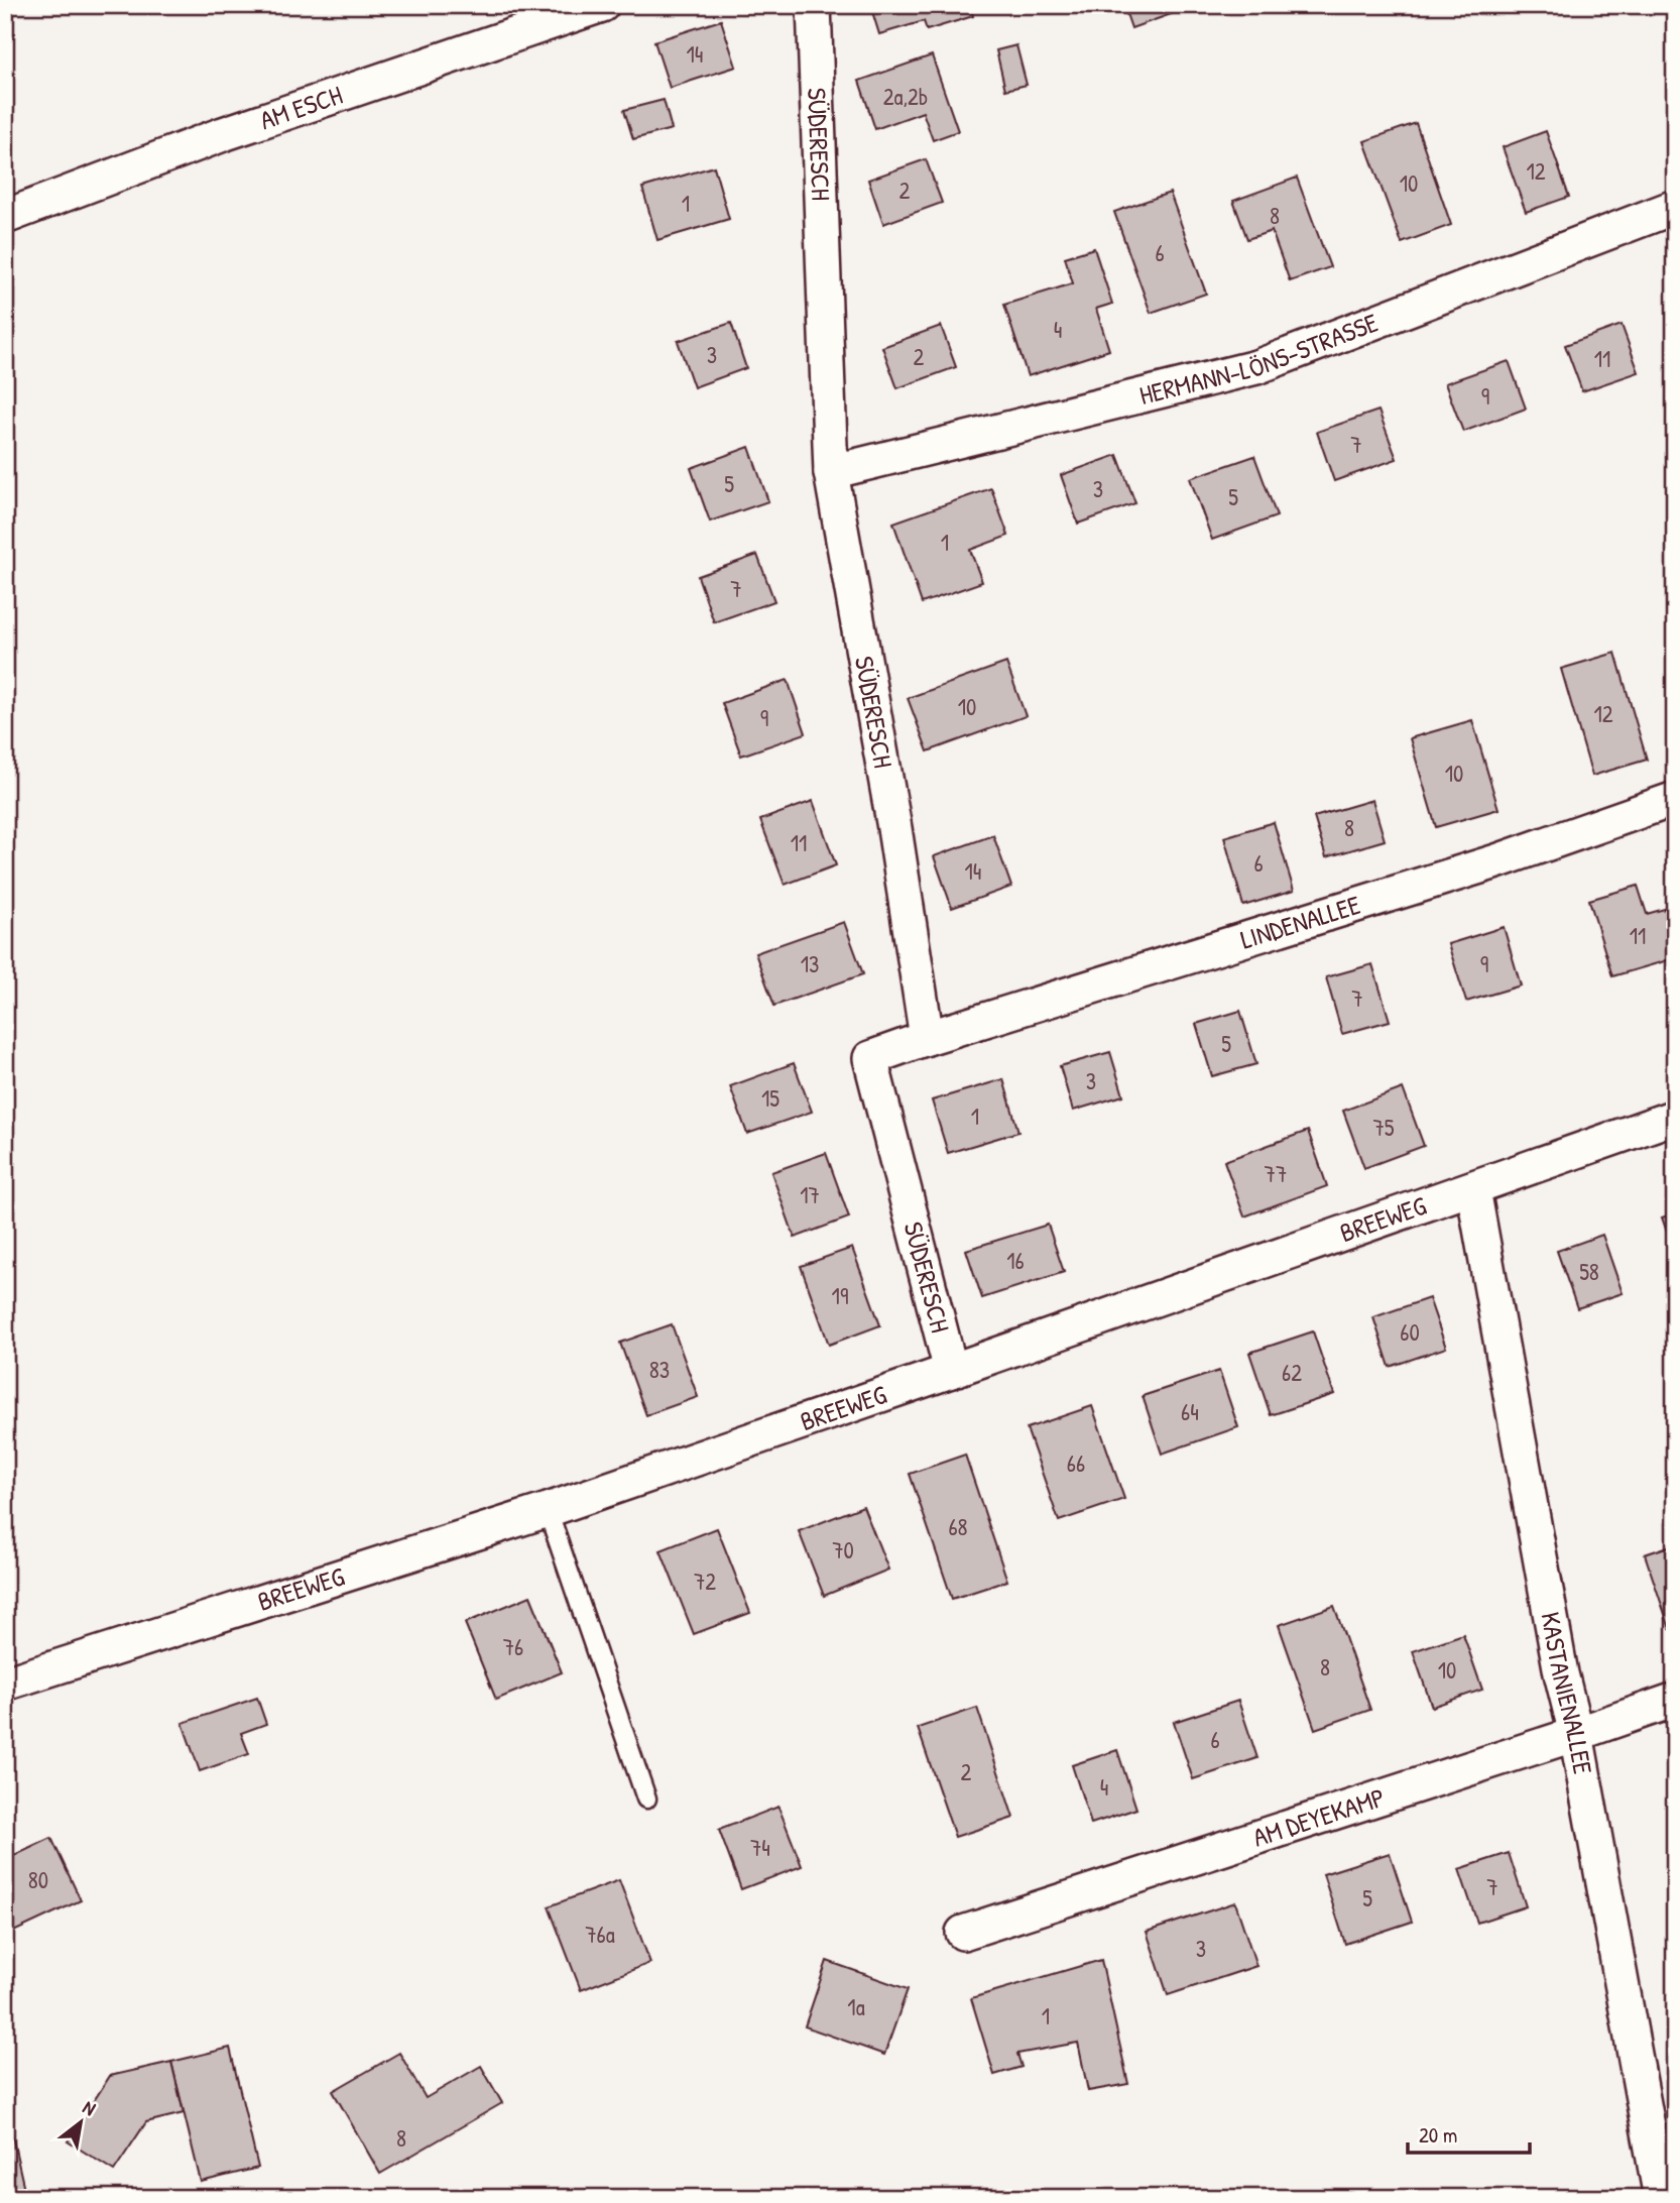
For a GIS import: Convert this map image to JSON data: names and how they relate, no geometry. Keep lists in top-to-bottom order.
{
  "streets": {
    "street": [
      "AM ESCH",
      "SÜDERESCH",
      "HERMANN-LÖNS-STRASSE",
      "LINDENALLEE",
      "BREEWEG",
      "KASTANIENALLEE",
      "AM DEYEKAMP"
    ]
  },
  "crossings": [
    ["SÜDERESCH", "HERMANN-LÖNS-STRASSE"],
    ["SÜDERESCH", "LINDENALLEE"],
    ["SÜDERESCH", "BREEWEG"],
    ["BREEWEG", "KASTANIENALLEE"],
    ["KASTANIENALLEE", "AM DEYEKAMP"]
  ],
  "house_numbers": [
    "14",
    "2a,2b",
    "12",
    "10",
    "2",
    "1",
    "8",
    "6",
    "4",
    "3",
    "2",
    "11",
    "9",
    "7",
    "5",
    "3",
    "5",
    "1",
    "7",
    "10",
    "12",
    "9",
    "10",
    "8",
    "11",
    "6",
    "14",
    "11",
    "13",
    "9",
    "7",
    "5",
    "3",
    "15",
    "1",
    "75",
    "77",
    "17",
    "16",
    "58",
    "19",
    "60",
    "83",
    "62",
    "64",
    "66",
    "68",
    "70",
    "72",
    "76",
    "8",
    "10",
    "6",
    "2",
    "4",
    "74",
    "80",
    "7",
    "5",
    "76a",
    "3",
    "1a",
    "1",
    "8"
  ],
  "scale_bar": "20 m",
  "north": "top right"
}
